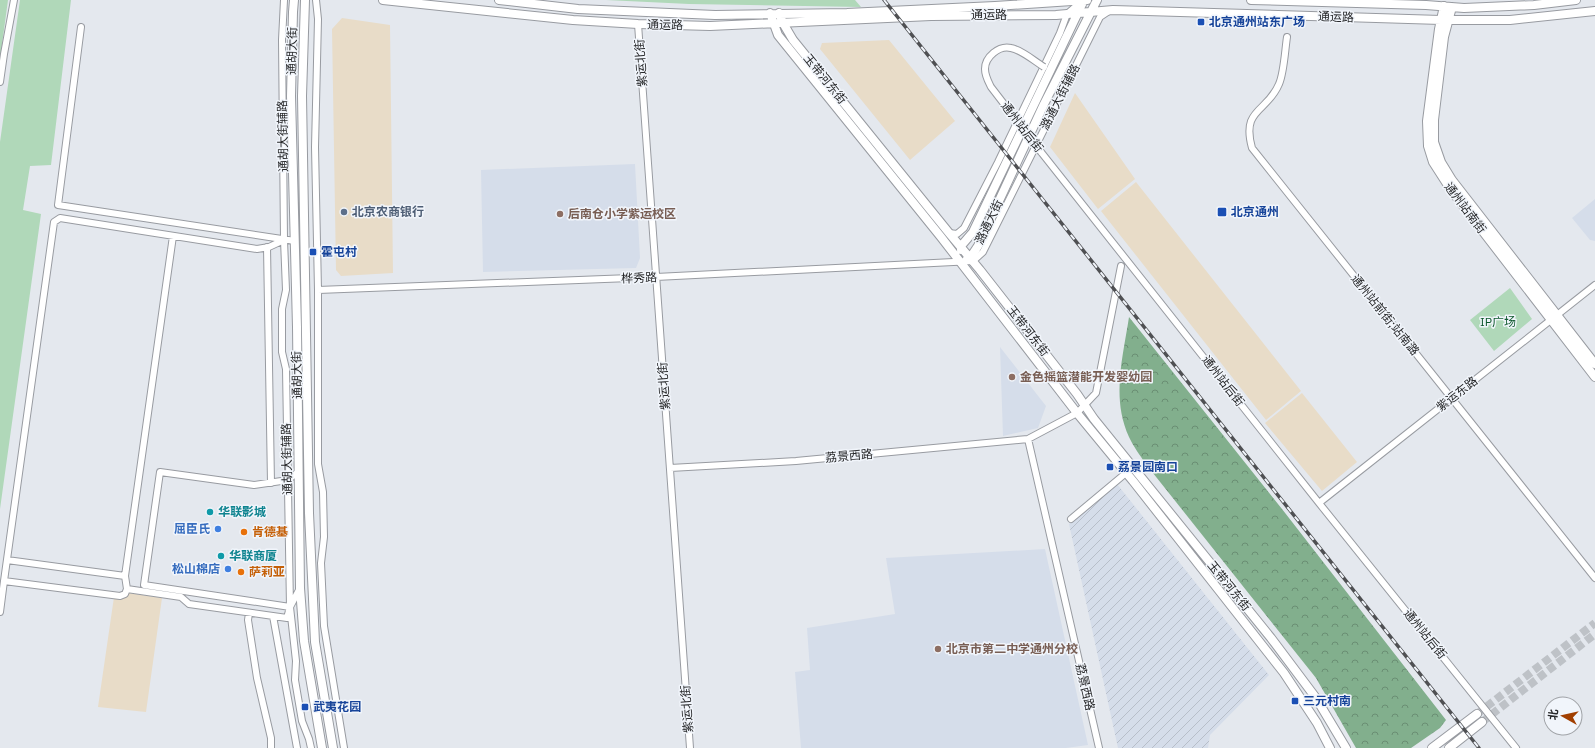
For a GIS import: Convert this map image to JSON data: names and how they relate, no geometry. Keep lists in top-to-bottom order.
{
  "streets": {
    "main road": [
      "通运路",
      "通胡大街",
      "玉带河东街",
      "通州站南街",
      "潞通大街"
    ],
    "street": [
      "紫运北街",
      "潞通大街辅路",
      "通州站后街",
      "通胡大街辅路",
      "桦秀路",
      "通州站前街;站南潞",
      "紫运东路",
      "荔景西路"
    ]
  },
  "crossings": [
    ["通运路", "紫运北街"],
    ["通运路", "玉带河东街"],
    ["通运路", "潞通大街辅路"],
    ["通运路", "通州站南街"],
    ["通运路", "潞通大街"],
    ["紫运北街", "桦秀路"],
    ["紫运北街", "荔景西路"],
    ["玉带河东街", "潞通大街辅路"],
    ["玉带河东街", "潞通大街"],
    ["玉带河东街", "桦秀路"],
    ["玉带河东街", "荔景西路"],
    ["潞通大街辅路", "潞通大街"],
    ["通州站后街", "紫运东路"],
    ["通州站南街", "紫运东路"],
    ["潞通大街", "桦秀路"],
    ["通州站前街;站南潞", "紫运东路"]
  ],
  "parks": ["IP广场"],
  "places": {
    "transit": [
      "北京通州站东广场",
      "北京通州",
      "霍屯村",
      "荔景园南口",
      "三元村南",
      "武夷花园"
    ],
    "other": [
      "北京农商银行",
      "后南仓小学紫运校区",
      "金色摇篮潜能开发婴幼园",
      "华联影城",
      "屈臣氏",
      "肯德基",
      "华联商厦",
      "松山棉店",
      "萨莉亚",
      "北京市第二中学通州分校"
    ]
  },
  "north": "left"
}
